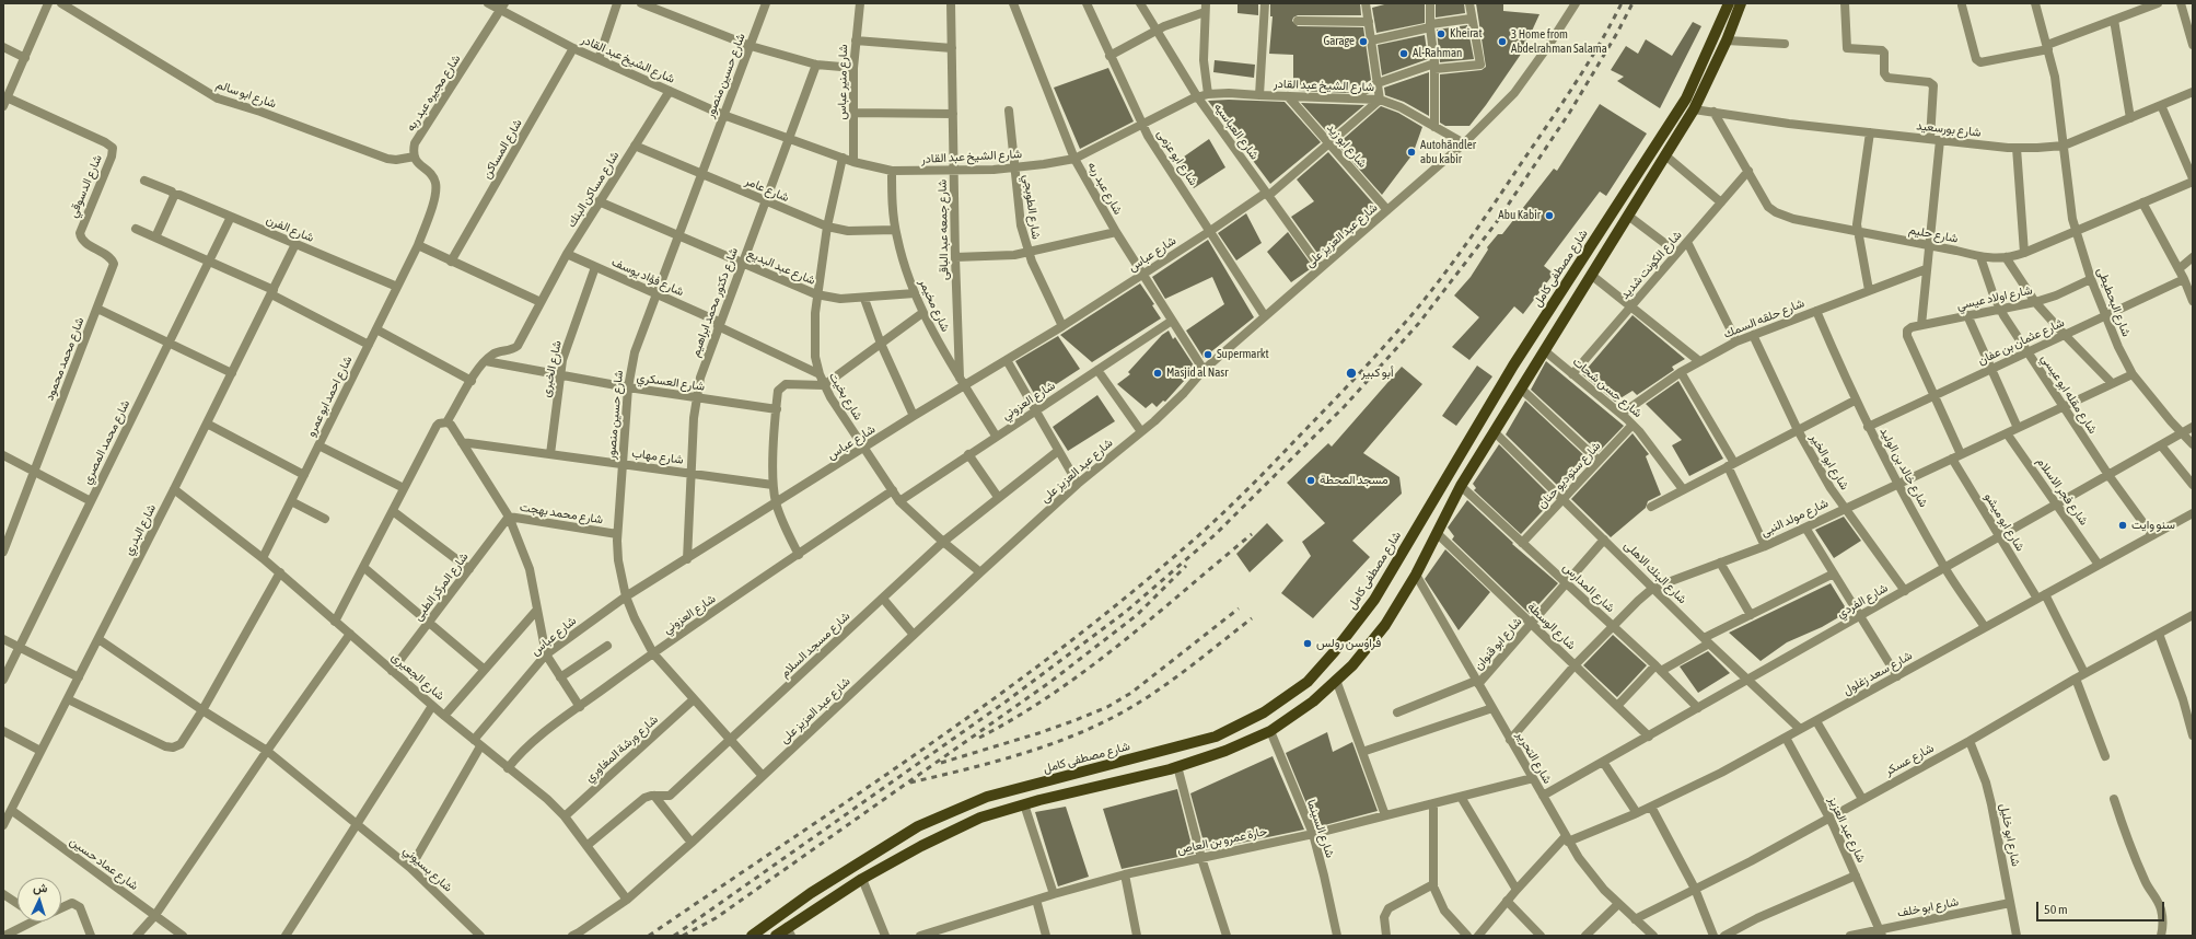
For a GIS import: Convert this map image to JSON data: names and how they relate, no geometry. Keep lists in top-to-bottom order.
{
  "streets": {
    "main road": ["شارع مصطفى كامل"],
    "street": [
      "شارع الشيخ عبد القادر",
      "شارع حسين منصور",
      "شارع منير عباس",
      "شارع مجيره عبد ربه",
      "شارع ابو سالم",
      "شارع بورسعيد",
      "شارع العباسيه",
      "شارع ابو زيد",
      "شارع المساكن",
      "شارع ابو عزمى",
      "شارع الدسوقي",
      "شارع عبد ربه",
      "شارع مساكن البنك",
      "شارع عامر",
      "شارع الطوبجي",
      "شارع الفرن",
      "شارع جمعه عبد الباقى",
      "شارع حليم",
      "شارع عبد العزيز على",
      "شارع عباس",
      "شارع الكونت شديد",
      "شارع عبد البديع",
      "شارع فؤاد يوسف",
      "شارع اولاد عيسي",
      "شارع دكتور محمد ابراهيم",
      "شارع البحطيطى",
      "شارع مخيمر",
      "شارع حلقه السمك",
      "شارع عثمان بن عفان",
      "شارع محمد محمود",
      "شارع الخبرى",
      "شارع العسكري",
      "شارع حسن شحات",
      "شارع مقله ابو عيسي",
      "شارع احمد ابو عمرو",
      "شارع بخيت",
      "شارع العزوني",
      "شارع محمد المصري",
      "شارع مهاب",
      "شارع ابو الخير",
      "شارع خالد بن الوليد",
      "شارع ستوديو حنان",
      "شارع فجر الاسلام",
      "شارع محمد بهجت",
      "شارع مولد النبى",
      "شارع ابو ميشو",
      "شارع البدري",
      "شارع البنك الاهلى",
      "شارع المركز الطبى",
      "شارع المدارس",
      "شارع الفردي",
      "شارع الوسطة",
      "شارع ابو قنوان",
      "شارع مسجد السلام",
      "شارع سعد زغلول",
      "شارع الجعيرى",
      "شارع ورشة المغاوري",
      "شارع التحرير",
      "شارع عسكر",
      "شارع السينما",
      "شارع عبد العزيز",
      "شارع ابو خليل",
      "حارة عمرو بن العاص",
      "شارع عماد حسين",
      "شارع بسيوني",
      "شارع ابو خلف"
    ]
  },
  "crossings": [
    ["شارع الشيخ عبد القادر", "شارع حسين منصور"],
    ["شارع الشيخ عبد القادر", "شارع منير عباس"],
    ["شارع الشيخ عبد القادر", "شارع مجيره عبد ربه"],
    ["شارع الشيخ عبد القادر", "شارع العباسيه"],
    ["شارع الشيخ عبد القادر", "شارع ابو زيد"],
    ["شارع الشيخ عبد القادر", "شارع المساكن"],
    ["شارع الشيخ عبد القادر", "شارع ابو عزمى"],
    ["شارع الشيخ عبد القادر", "شارع عبد ربه"],
    ["شارع الشيخ عبد القادر", "شارع مساكن البنك"],
    ["شارع الشيخ عبد القادر", "شارع الطوبجي"],
    ["شارع الشيخ عبد القادر", "شارع جمعه عبد الباقى"],
    ["شارع الشيخ عبد القادر", "شارع عبد العزيز على"],
    ["شارع الشيخ عبد القادر", "شارع عباس"],
    ["شارع الشيخ عبد القادر", "شارع دكتور محمد ابراهيم"],
    ["شارع الشيخ عبد القادر", "شارع مخيمر"],
    ["شارع الشيخ عبد القادر", "شارع بخيت"],
    ["شارع حسين منصور", "شارع عامر"],
    ["شارع حسين منصور", "شارع عبد العزيز على"],
    ["شارع حسين منصور", "شارع عباس"],
    ["شارع حسين منصور", "شارع عبد البديع"],
    ["شارع حسين منصور", "شارع فؤاد يوسف"],
    ["شارع حسين منصور", "شارع العسكري"],
    ["شارع حسين منصور", "شارع العزوني"],
    ["شارع حسين منصور", "شارع مهاب"],
    ["شارع حسين منصور", "شارع محمد بهجت"],
    ["شارع حسين منصور", "شارع مسجد السلام"],
    ["شارع حسين منصور", "شارع ورشة المغاوري"],
    ["شارع مجيره عبد ربه", "شارع ابو سالم"],
    ["شارع بورسعيد", "شارع حليم"],
    ["شارع بورسعيد", "شارع البحطيطى"],
    ["شارع العباسيه", "شارع عبد العزيز على"],
    ["شارع العباسيه", "شارع عباس"],
    ["شارع ابو زيد", "شارع عبد العزيز على"],
    ["شارع ابو زيد", "شارع عباس"],
    ["شارع ابو عزمى", "شارع عبد العزيز على"],
    ["شارع ابو عزمى", "شارع عباس"],
    ["شارع الدسوقي", "شارع محمد محمود"],
    ["شارع عبد ربه", "شارع عبد العزيز على"],
    ["شارع عبد ربه", "شارع عباس"],
    ["شارع عبد ربه", "شارع العزوني"],
    ["شارع مساكن البنك", "شارع عامر"],
    ["شارع مساكن البنك", "شارع عبد البديع"],
    ["شارع مساكن البنك", "شارع فؤاد يوسف"],
    ["شارع مساكن البنك", "شارع العسكري"],
    ["شارع عامر", "شارع دكتور محمد ابراهيم"],
    ["شارع عامر", "شارع مخيمر"],
    ["شارع عامر", "شارع بخيت"],
    ["شارع الطوبجي", "شارع عباس"],
    ["شارع الفرن", "شارع احمد ابو عمرو"],
    ["شارع الفرن", "شارع محمد المصري"],
    ["شارع الفرن", "شارع البدري"],
    ["شارع جمعه عبد الباقى", "شارع عباس"],
    ["شارع جمعه عبد الباقى", "شارع مخيمر"],
    ["شارع حليم", "شارع الكونت شديد"],
    ["شارع حليم", "شارع البحطيطى"],
    ["شارع حليم", "شارع مقله ابو عيسي"],
    ["شارع عبد العزيز على", "شارع بخيت"],
    ["شارع عبد العزيز على", "شارع الجعيرى"],
    ["شارع عباس", "شارع دكتور محمد ابراهيم"],
    ["شارع عباس", "شارع مخيمر"],
    ["شارع عباس", "شارع بخيت"],
    ["شارع عباس", "شارع الجعيرى"],
    ["شارع عباس", "شارع بسيوني"],
    ["شارع الكونت شديد", "شارع حسن شحات"],
    ["شارع عبد البديع", "شارع دكتور محمد ابراهيم"],
    ["شارع عبد البديع", "شارع مخيمر"],
    ["شارع عبد البديع", "شارع بخيت"],
    ["شارع فؤاد يوسف", "شارع دكتور محمد ابراهيم"],
    ["شارع فؤاد يوسف", "شارع الخبرى"],
    ["شارع فؤاد يوسف", "شارع بخيت"],
    ["شارع اولاد عيسي", "شارع البحطيطى"],
    ["شارع اولاد عيسي", "شارع عثمان بن عفان"],
    ["شارع اولاد عيسي", "شارع مقله ابو عيسي"],
    ["شارع دكتور محمد ابراهيم", "شارع العسكري"],
    ["شارع دكتور محمد ابراهيم", "شارع مهاب"],
    ["شارع البحطيطى", "شارع عثمان بن عفان"],
    ["شارع البحطيطى", "شارع مولد النبى"],
    ["شارع البحطيطى", "شارع الفردي"],
    ["شارع مخيمر", "شارع العزوني"],
    ["شارع حلقه السمك", "شارع حسن شحات"],
    ["شارع حلقه السمك", "شارع ابو الخير"],
    ["شارع حلقه السمك", "شارع خالد بن الوليد"],
    ["شارع عثمان بن عفان", "شارع مقله ابو عيسي"],
    ["شارع عثمان بن عفان", "شارع خالد بن الوليد"],
    ["شارع الخبرى", "شارع العسكري"],
    ["شارع الخبرى", "شارع مهاب"],
    ["شارع حسن شحات", "شارع ستوديو حنان"],
    ["شارع مقله ابو عيسي", "شارع مولد النبى"],
    ["شارع مقله ابو عيسي", "شارع الفردي"],
    ["شارع مقله ابو عيسي", "شارع سعد زغلول"],
    ["شارع احمد ابو عمرو", "شارع الجعيرى"],
    ["شارع بخيت", "شارع العزوني"],
    ["شارع بخيت", "شارع مسجد السلام"],
    ["شارع العزوني", "شارع الجعيرى"],
    ["شارع مهاب", "شارع محمد بهجت"],
    ["شارع ابو الخير", "شارع مولد النبى"],
    ["شارع ابو الخير", "شارع الفردي"],
    ["شارع خالد بن الوليد", "شارع مولد النبى"],
    ["شارع خالد بن الوليد", "شارع الفردي"],
    ["شارع خالد بن الوليد", "شارع سعد زغلول"],
    ["شارع ستوديو حنان", "شارع البنك الاهلى"],
    ["شارع ستوديو حنان", "شارع المدارس"],
    ["شارع فجر الاسلام", "شارع مولد النبى"],
    ["شارع فجر الاسلام", "شارع الفردي"],
    ["شارع فجر الاسلام", "شارع سعد زغلول"],
    ["شارع محمد بهجت", "شارع المركز الطبى"],
    ["شارع مولد النبى", "شارع ابو ميشو"],
    ["شارع مولد النبى", "شارع البنك الاهلى"],
    ["شارع مولد النبى", "شارع المدارس"],
    ["شارع مولد النبى", "شارع الوسطة"],
    ["شارع مولد النبى", "شارع التحرير"],
    ["شارع ابو ميشو", "شارع الفردي"],
    ["شارع ابو ميشو", "شارع سعد زغلول"],
    ["شارع ابو ميشو", "شارع عسكر"],
    ["شارع البدري", "شارع الجعيرى"],
    ["شارع البدري", "شارع عماد حسين"],
    ["شارع البدري", "شارع بسيوني"],
    ["شارع البنك الاهلى", "شارع الفردي"],
    ["شارع البنك الاهلى", "شارع ابو قنوان"],
    ["شارع البنك الاهلى", "شارع سعد زغلول"],
    ["شارع المركز الطبى", "شارع الجعيرى"],
    ["شارع المدارس", "شارع الفردي"],
    ["شارع المدارس", "شارع ابو قنوان"],
    ["شارع الفردي", "شارع الوسطة"],
    ["شارع الفردي", "شارع التحرير"],
    ["شارع الوسطة", "شارع ابو قنوان"],
    ["شارع ابو قنوان", "شارع التحرير"],
    ["شارع مسجد السلام", "شارع الجعيرى"],
    ["شارع سعد زغلول", "شارع التحرير"],
    ["شارع سعد زغلول", "شارع عبد العزيز"],
    ["شارع الجعيرى", "شارع ورشة المغاوري"],
    ["شارع التحرير", "شارع عسكر"],
    ["شارع التحرير", "حارة عمرو بن العاص"],
    ["شارع عسكر", "شارع عبد العزيز"],
    ["شارع عسكر", "شارع ابو خليل"],
    ["شارع السينما", "حارة عمرو بن العاص"],
    ["شارع عبد العزيز", "شارع ابو خلف"],
    ["شارع ابو خليل", "شارع ابو خلف"]
  ],
  "places": [
    "Kheirat",
    "Garage",
    "3 Home from Abdelrahman Salama",
    "Al-Rahman",
    "Autohändler abu kabir",
    "Abu Kabir",
    "Supermarkt",
    "Masjid al Nasr",
    "أبو كبير",
    "مسجد المحطة",
    "سنو وايت",
    "فراوسن رولس"
  ],
  "scale_bar": "50 m",
  "north": "top"
}
